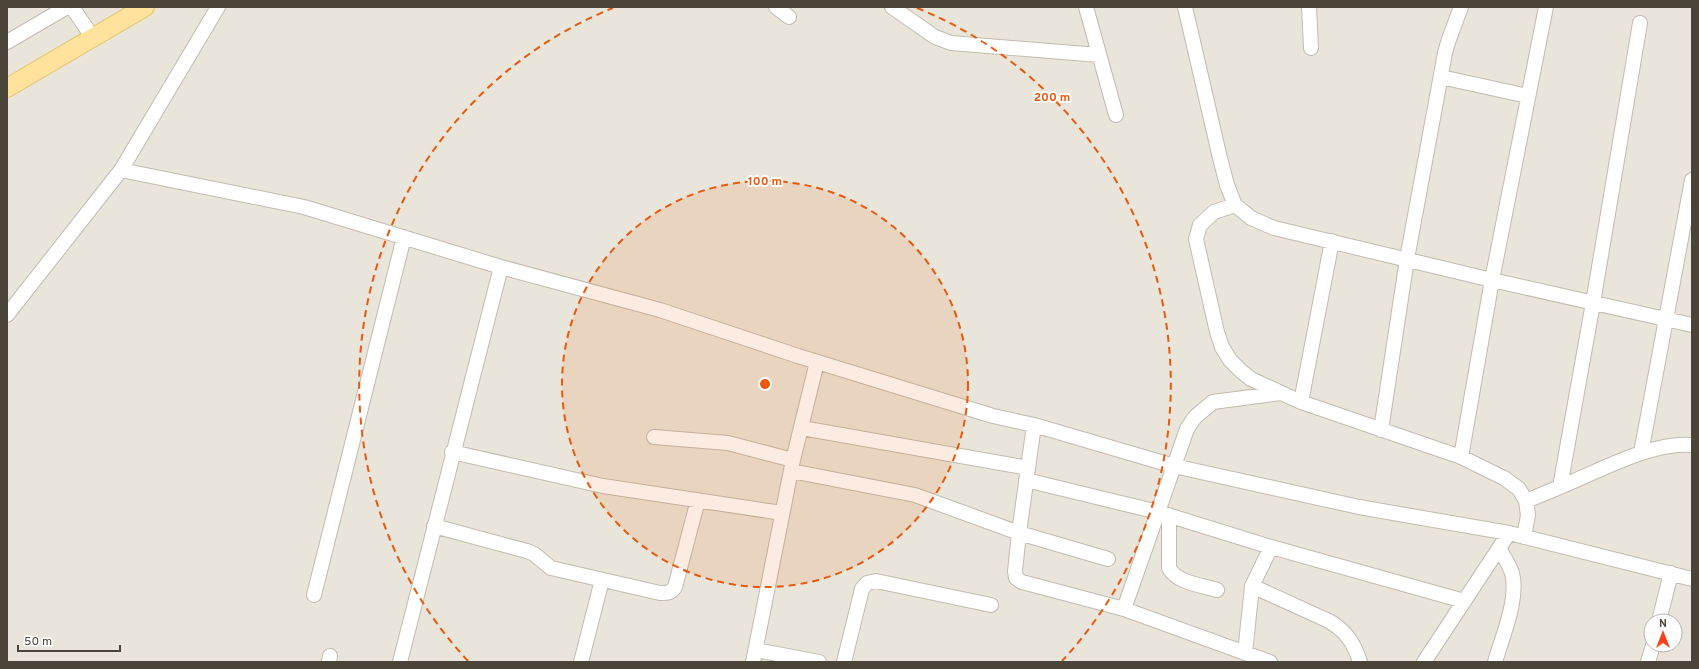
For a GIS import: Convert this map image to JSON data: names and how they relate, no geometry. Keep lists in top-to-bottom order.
{
  "scale_bar": "50 m",
  "north": "top",
  "rings": ["200 m", "100 m"]
}
